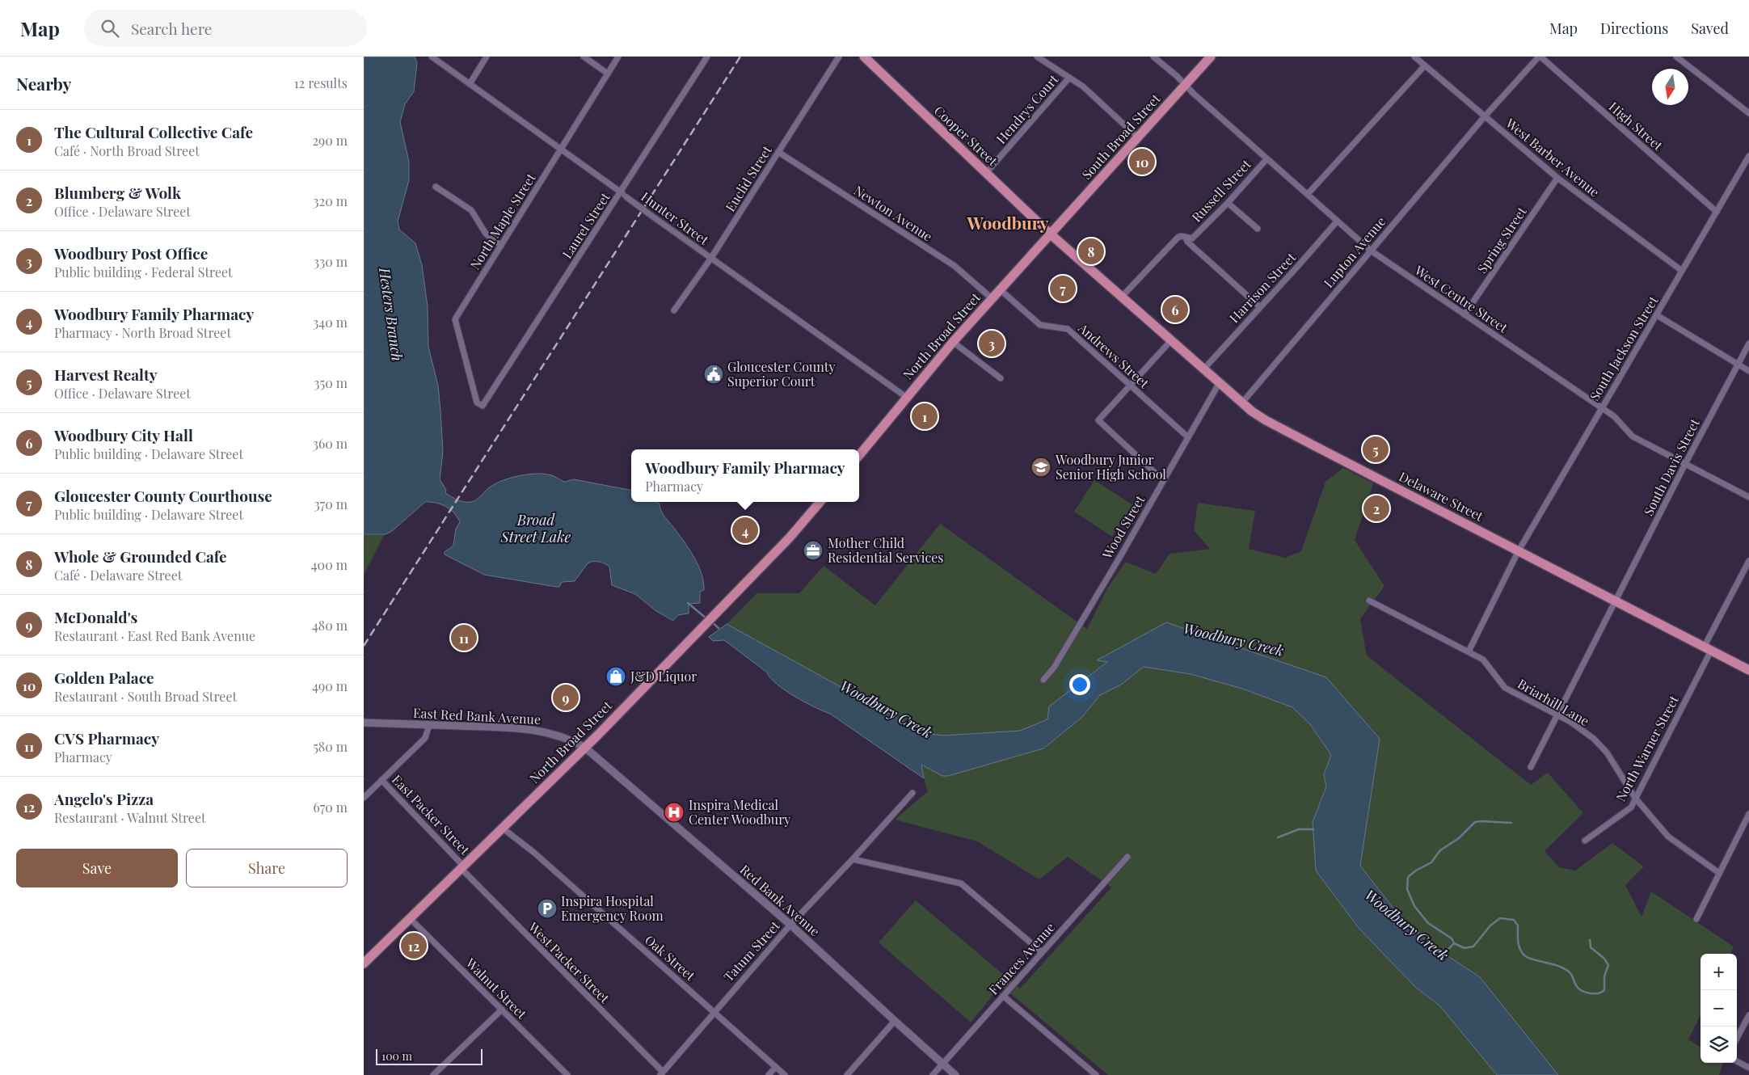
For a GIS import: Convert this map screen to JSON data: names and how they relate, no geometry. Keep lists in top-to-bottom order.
{
  "streets": {
    "main road": [
      "Cooper Street",
      "South Broad Street",
      "North Broad Street",
      "Delaware Street"
    ],
    "street": [
      "Hendrys Court",
      "High Street",
      "West Barber Avenue",
      "Euclid Street",
      "Russell Street",
      "Newton Avenue",
      "Hunter Street",
      "North Maple Street",
      "Laurel Street",
      "Spring Street",
      "Lupton Avenue",
      "Harrison Street",
      "West Centre Street",
      "South Jackson Street",
      "Andrews Street",
      "South Davis Street",
      "Wood Street",
      "Briarhill Lane",
      "East Red Bank Avenue",
      "North Warner Street",
      "East Packer Street",
      "Red Bank Avenue",
      "Tatum Street",
      "Oak Street",
      "Frances Avenue",
      "West Packer Street",
      "Walnut Street"
    ]
  },
  "crossings": [
    ["Hendrys Court", "Cooper Street"],
    ["High Street", "Lupton Avenue"],
    ["High Street", "South Jackson Street"],
    ["Cooper Street", "South Broad Street"],
    ["Cooper Street", "North Broad Street"],
    ["Cooper Street", "Delaware Street"],
    ["South Broad Street", "West Centre Street"],
    ["South Broad Street", "North Broad Street"],
    ["South Broad Street", "Delaware Street"],
    ["West Barber Avenue", "Spring Street"],
    ["West Barber Avenue", "Lupton Avenue"],
    ["West Barber Avenue", "South Jackson Street"],
    ["Euclid Street", "Newton Avenue"],
    ["Euclid Street", "Hunter Street"],
    ["Russell Street", "West Centre Street"],
    ["Russell Street", "Delaware Street"],
    ["Newton Avenue", "North Broad Street"],
    ["Hunter Street", "North Maple Street"],
    ["Hunter Street", "Laurel Street"],
    ["Hunter Street", "North Broad Street"],
    ["North Maple Street", "Laurel Street"],
    ["Spring Street", "West Centre Street"],
    ["Lupton Avenue", "West Centre Street"],
    ["Lupton Avenue", "Delaware Street"],
    ["Harrison Street", "West Centre Street"],
    ["Harrison Street", "Delaware Street"],
    ["West Centre Street", "South Jackson Street"],
    ["West Centre Street", "South Davis Street"],
    ["North Broad Street", "Andrews Street"],
    ["North Broad Street", "Delaware Street"],
    ["North Broad Street", "East Red Bank Avenue"],
    ["North Broad Street", "East Packer Street"],
    ["North Broad Street", "Red Bank Avenue"],
    ["North Broad Street", "Oak Street"],
    ["North Broad Street", "West Packer Street"],
    ["North Broad Street", "Walnut Street"],
    ["South Jackson Street", "Delaware Street"],
    ["South Jackson Street", "Briarhill Lane"],
    ["Andrews Street", "Wood Street"],
    ["South Davis Street", "Delaware Street"],
    ["South Davis Street", "Briarhill Lane"],
    ["Delaware Street", "Wood Street"],
    ["Delaware Street", "North Warner Street"],
    ["Briarhill Lane", "North Warner Street"],
    ["East Red Bank Avenue", "Red Bank Avenue"],
    ["East Packer Street", "West Packer Street"],
    ["Red Bank Avenue", "Tatum Street"],
    ["Red Bank Avenue", "Frances Avenue"],
    ["Tatum Street", "Oak Street"],
    ["Tatum Street", "West Packer Street"]
  ],
  "districts": ["Woodbury"],
  "water": ["Hesters Branch", "Broad Street Lake", "Woodbury Creek"],
  "places": {
    "public building": ["Gloucester County Superior Court"],
    "school or university": ["Woodbury Junior Senior High School"],
    "office": ["Mother Child Residential Services"],
    "shop": ["J&D Liquor"],
    "hospital": ["Inspira Medical Center Woodbury"],
    "parking": ["Inspira Hospital Emergency Room"]
  },
  "scale_bar": "100 m",
  "north": "bottom",
  "page": {
    "header": "Map",
    "search": "Search here",
    "nav": ["Map", "Directions", "Saved"],
    "heading": ["Nearby", "12 results"],
    "list": [
      {
        "mark": "1",
        "name": "The Cultural Collective Cafe",
        "note": "Café · North Broad Street",
        "value": "290 m"
      },
      {
        "mark": "2",
        "name": "Blumberg & Wolk",
        "note": "Office · Delaware Street",
        "value": "320 m"
      },
      {
        "mark": "3",
        "name": "Woodbury Post Office",
        "note": "Public building · Federal Street",
        "value": "330 m"
      },
      {
        "mark": "4",
        "name": "Woodbury Family Pharmacy",
        "note": "Pharmacy · North Broad Street",
        "value": "340 m"
      },
      {
        "mark": "5",
        "name": "Harvest Realty",
        "note": "Office · Delaware Street",
        "value": "350 m"
      },
      {
        "mark": "6",
        "name": "Woodbury City Hall",
        "note": "Public building · Delaware Street",
        "value": "360 m"
      },
      {
        "mark": "7",
        "name": "Gloucester County Courthouse",
        "note": "Public building · Delaware Street",
        "value": "370 m"
      },
      {
        "mark": "8",
        "name": "Whole & Grounded Cafe",
        "note": "Café · Delaware Street",
        "value": "400 m"
      },
      {
        "mark": "9",
        "name": "McDonald's",
        "note": "Restaurant · East Red Bank Avenue",
        "value": "480 m"
      },
      {
        "mark": "10",
        "name": "Golden Palace",
        "note": "Restaurant · South Broad Street",
        "value": "490 m"
      },
      {
        "mark": "11",
        "name": "CVS Pharmacy",
        "note": "Pharmacy",
        "value": "580 m"
      },
      {
        "mark": "12",
        "name": "Angelo's Pizza",
        "note": "Restaurant · Walnut Street",
        "value": "670 m"
      }
    ],
    "pins": [
      "10",
      "8",
      "7",
      "6",
      "3",
      "1",
      "5",
      "2",
      "4",
      "11",
      "9",
      "12"
    ],
    "popup": ["Woodbury Family Pharmacy", "Pharmacy"],
    "buttons": ["Save", "Share"],
    "map_buttons": ["+", "−"],
    "scale": "100 m"
  }
}
